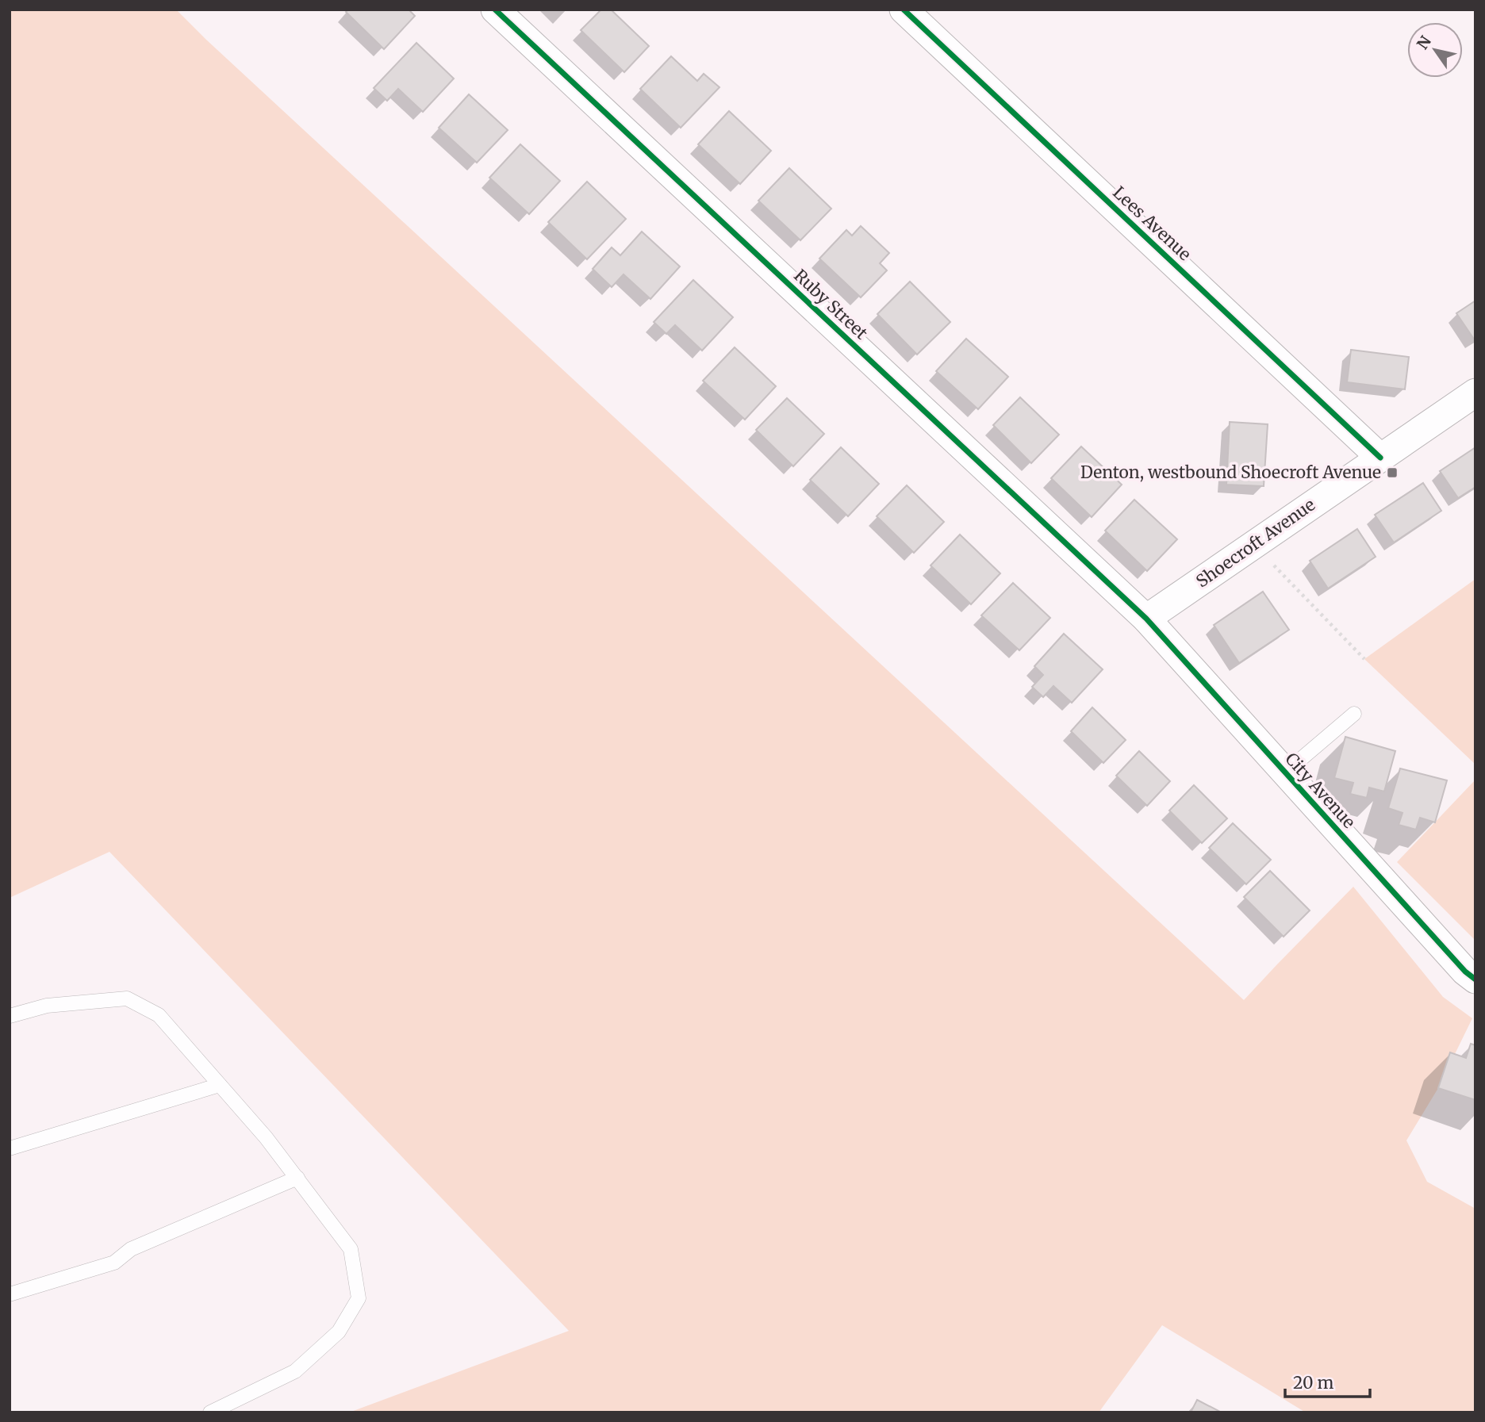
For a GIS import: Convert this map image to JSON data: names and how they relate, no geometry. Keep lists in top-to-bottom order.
{
  "streets": {
    "street": [
      "Lees Avenue",
      "Ruby Street",
      "Shoecroft Avenue",
      "City Avenue"
    ]
  },
  "crossings": [
    ["Lees Avenue", "Shoecroft Avenue"],
    ["Ruby Street", "Shoecroft Avenue"],
    ["Ruby Street", "City Avenue"],
    ["Shoecroft Avenue", "City Avenue"]
  ],
  "places": {
    "transit": ["Denton, westbound Shoecroft Avenue"]
  },
  "scale_bar": "20 m",
  "north": "top left"
}
